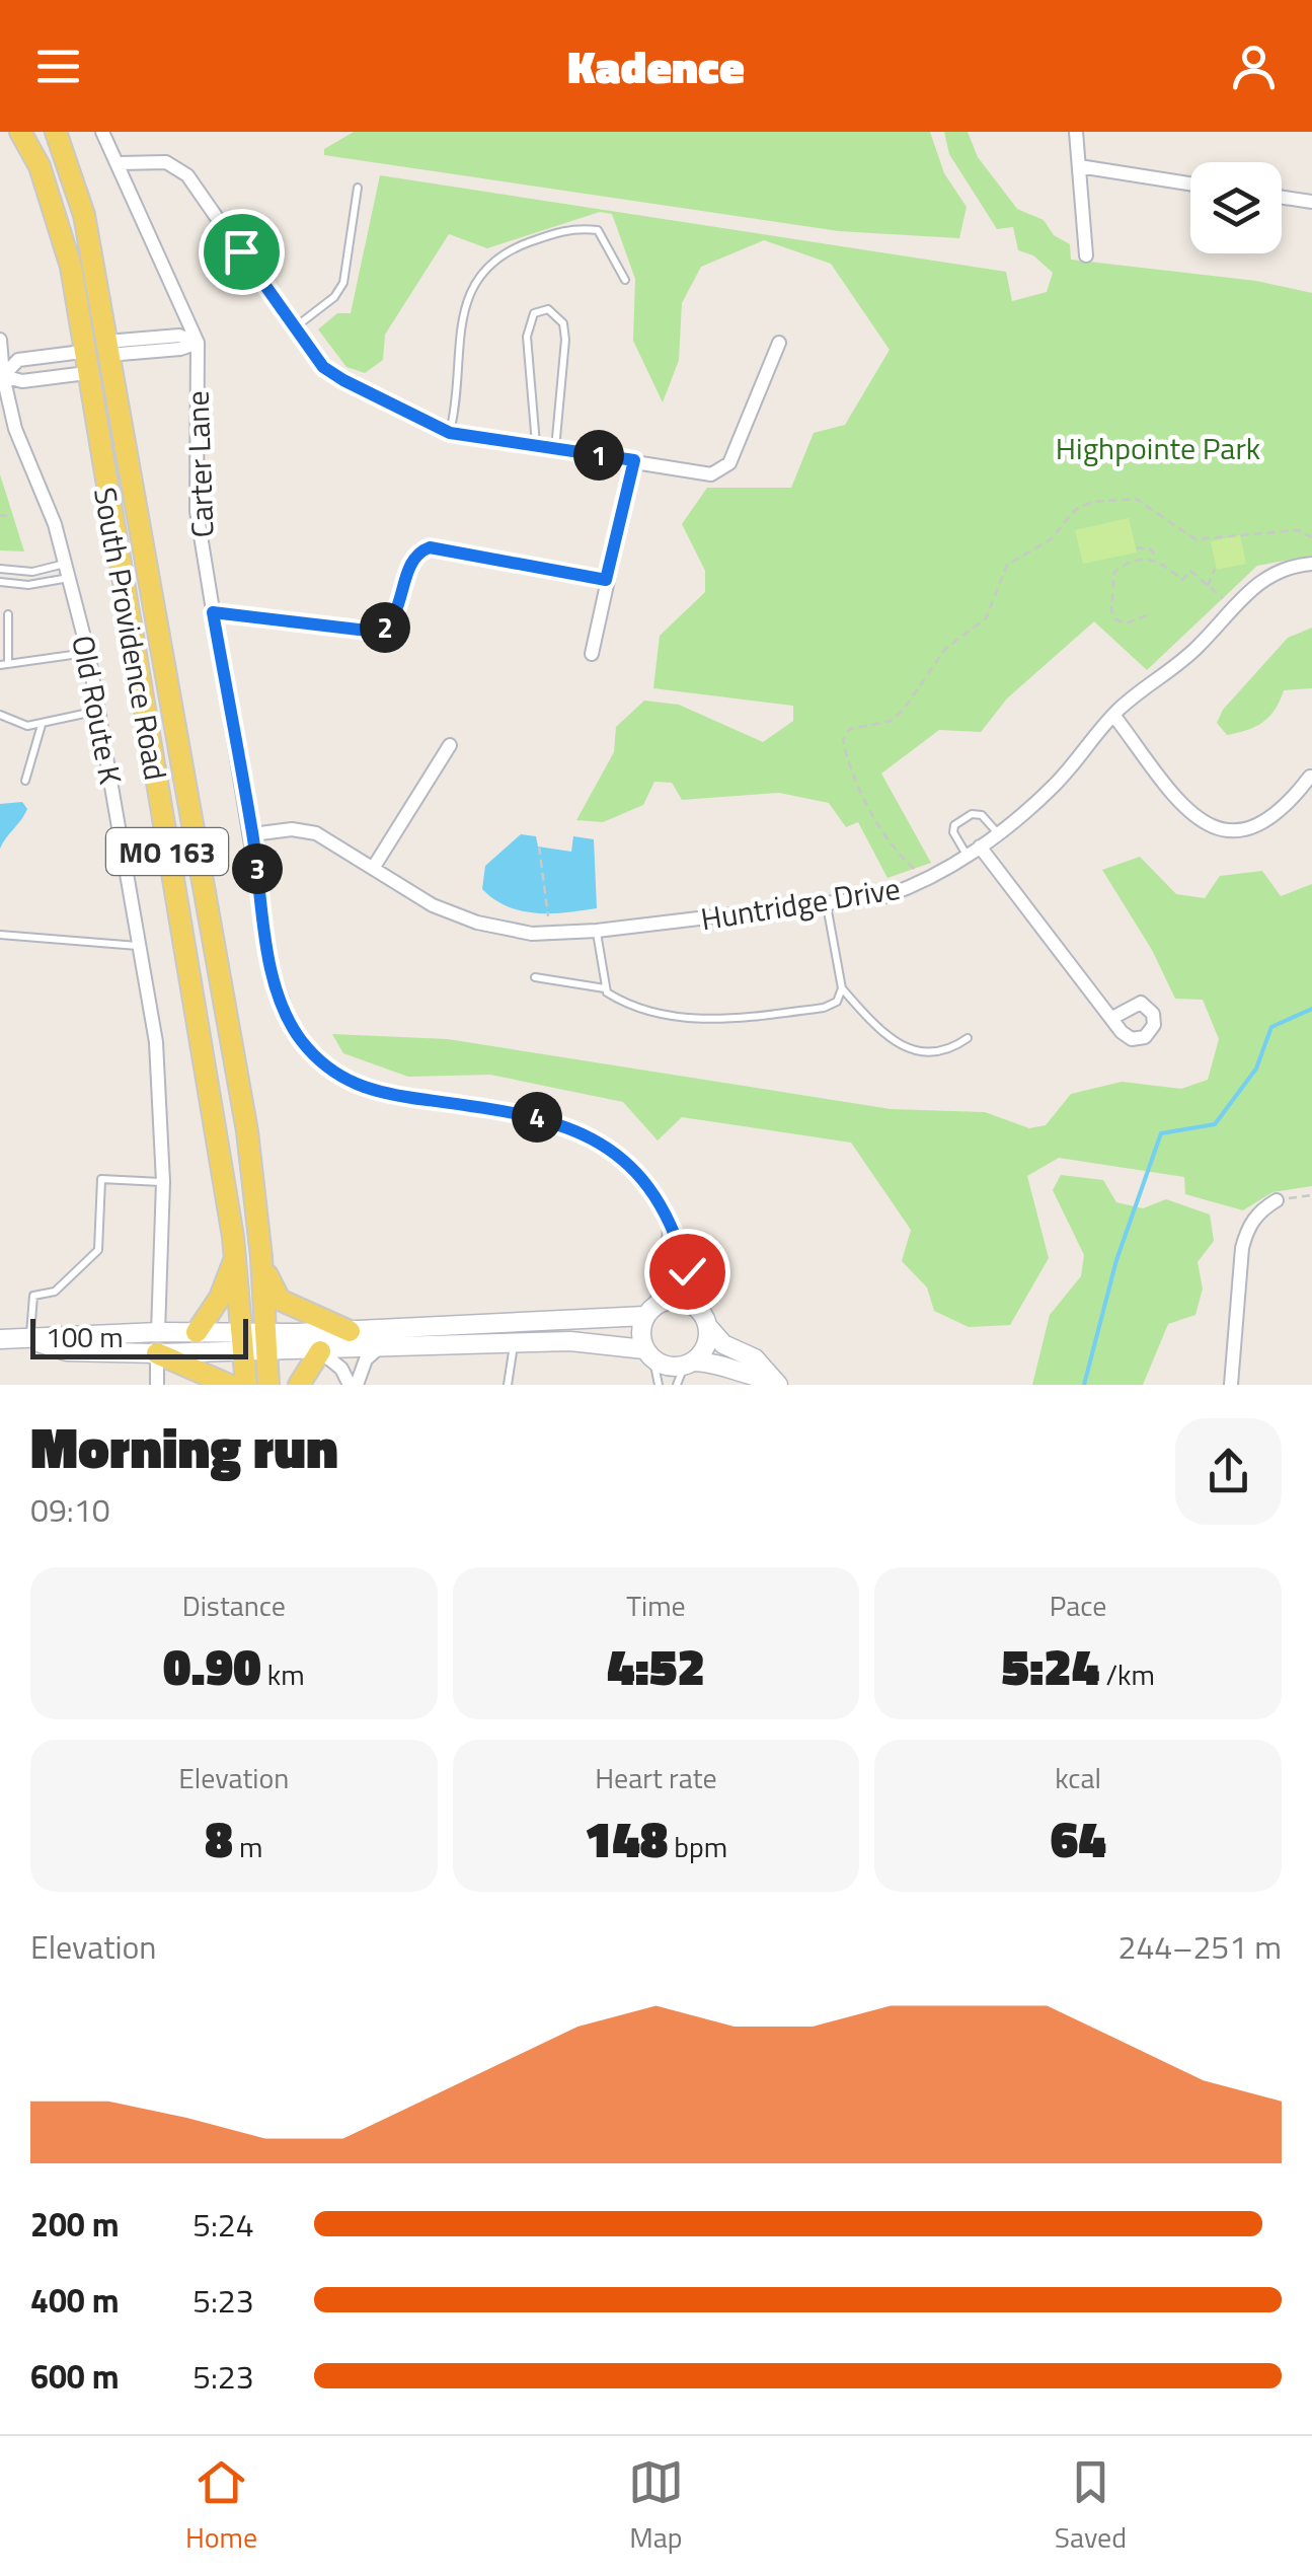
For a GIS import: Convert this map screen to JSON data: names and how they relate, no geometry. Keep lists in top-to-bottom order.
{
  "streets": {
    "main road": ["South Providence Road", "MO 163"],
    "street": ["Carter Lane", "Old Route K", "Huntridge Drive"]
  },
  "crossings": [
    ["Carter Lane", "Huntridge Drive"]
  ],
  "parks": ["Highpointe Park"],
  "scale_bar": "100 m",
  "page": {
    "header": "Kadence",
    "pins": [
      "1",
      "2",
      "3",
      "4"
    ],
    "scale": "100 m",
    "heading": ["Morning run", "09:10"],
    "stats": [
      ["Distance", "0.90 km"],
      ["Time", "4:52"],
      ["Pace", "5:24 /km"],
      ["Elevation", "8 m"],
      ["Heart rate", "148 bpm"],
      ["kcal", "64"]
    ],
    "chart": ["Elevation", "244–251 m"],
    "list": [
      {
        "name": "200 m",
        "note": "5:24"
      },
      {
        "name": "400 m",
        "note": "5:23"
      },
      {
        "name": "600 m",
        "note": "5:23"
      }
    ],
    "tabs": ["Home", "Map", "Saved"]
  }
}
